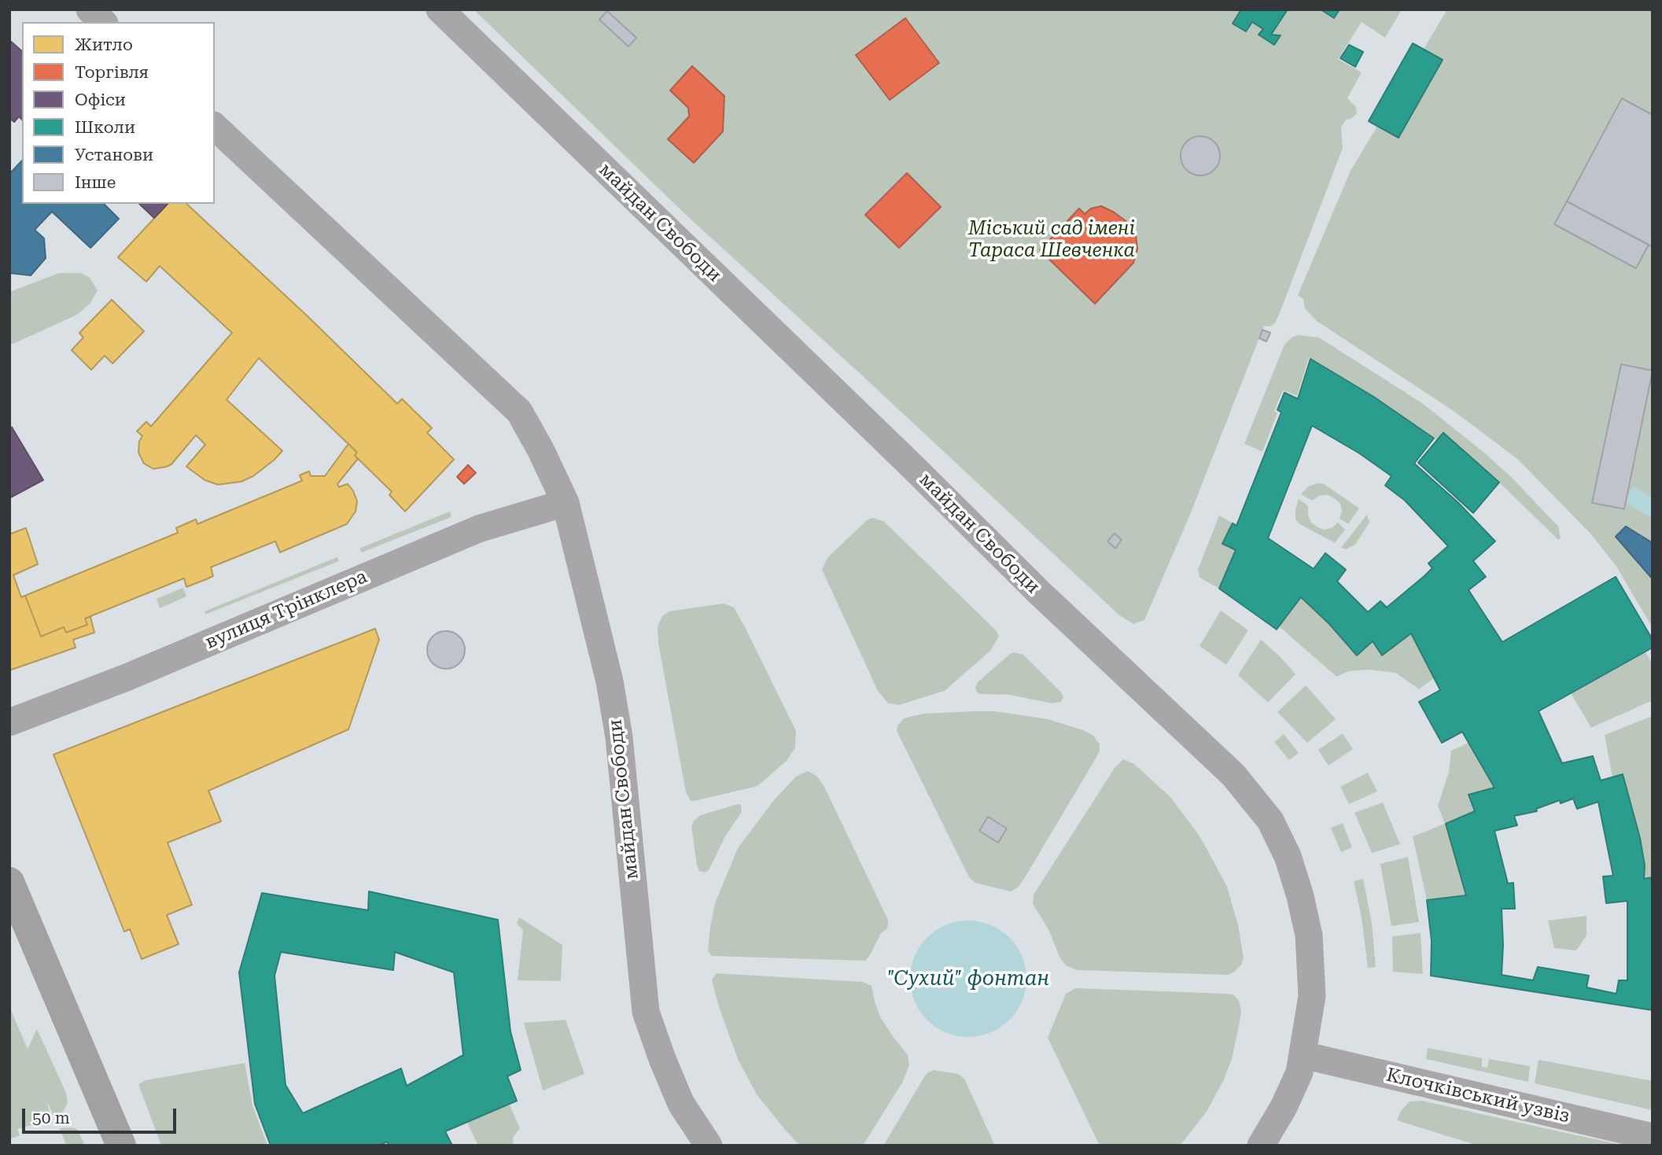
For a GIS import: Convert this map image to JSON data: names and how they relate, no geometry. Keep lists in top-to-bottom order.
{
  "streets": {
    "main road": ["майдан Свободи", "вулиця Трінклера", "Клочківський узвіз"]
  },
  "crossings": [
    ["майдан Свободи", "вулиця Трінклера"],
    ["майдан Свободи", "Клочківський узвіз"]
  ],
  "water": ["\"Сухий\" фонтан"],
  "parks": ["Міський сад імені Тараса Шевченка"],
  "legend": [
    "Житло",
    "Торгівля",
    "Офіси",
    "Школи",
    "Установи",
    "Інше"
  ],
  "scale_bar": "50 m"
}
